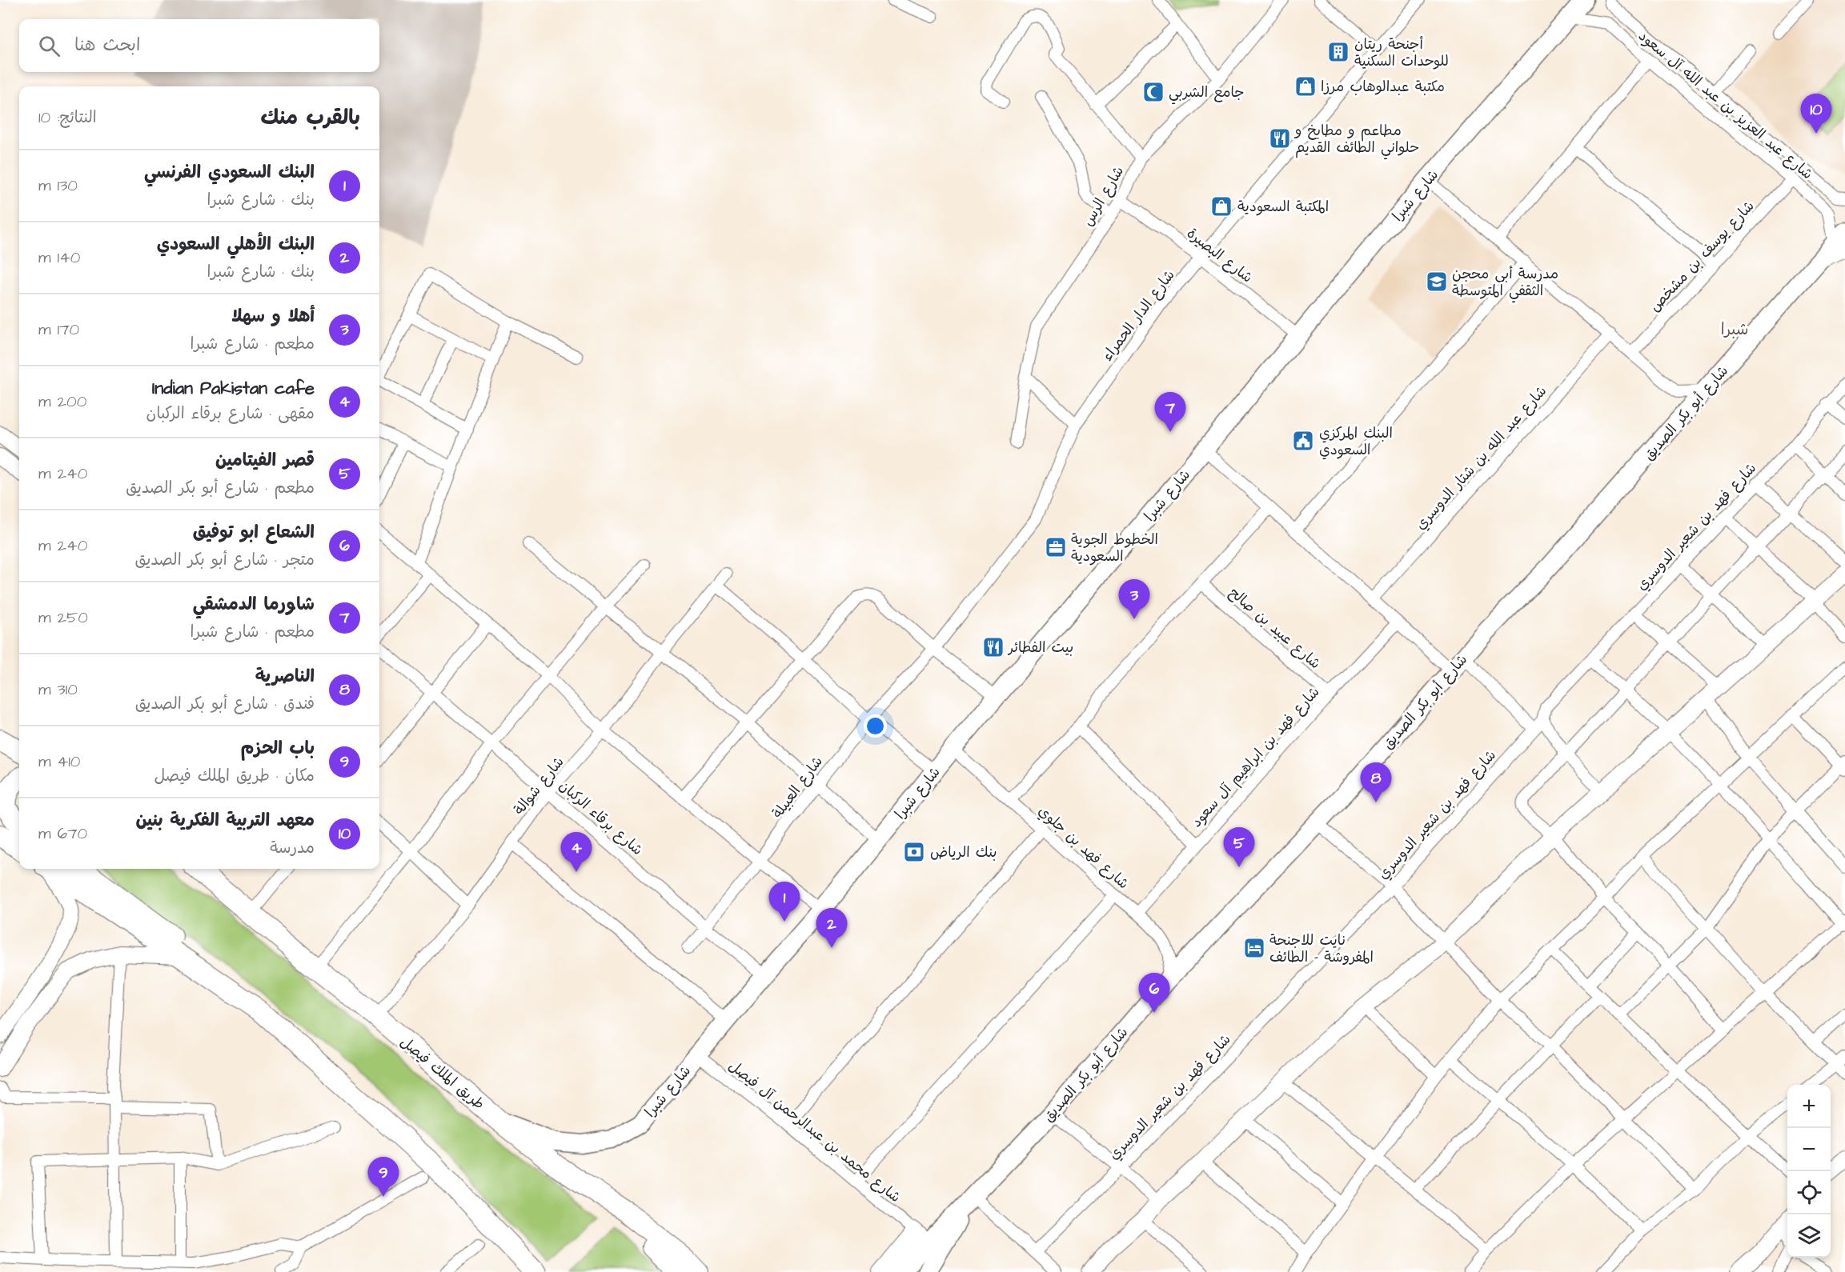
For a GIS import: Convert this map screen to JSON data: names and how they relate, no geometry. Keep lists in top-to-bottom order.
{
  "streets": {
    "highway": ["طريق الملك فيصل"],
    "main road": ["شارع شبرا", "شارع أبو بكر الصديق"],
    "street": [
      "شارع عبد العزيز بن عبد الله آل سعود",
      "شارع الرس",
      "شارع البصيرة",
      "شارع يوسف بن مشخص",
      "شارع الدار الحمراء",
      "شارع عبد الله بن شتار الدوسري",
      "شارع فهد بن شعير الدوسري",
      "شارع عبيد بن صالح",
      "شارع فهد بن ابراهيم آل سعود",
      "شارع شوالة",
      "شارع العبيلة",
      "شارع برقاء الركبان",
      "شارع فهد بن جلوي",
      "شارع محمد بن عبدالرحمن آل فيصل"
    ]
  },
  "crossings": [
    ["شارع عبد العزيز بن عبد الله آل سعود", "شارع شبرا"],
    ["شارع عبد العزيز بن عبد الله آل سعود", "شارع يوسف بن مشخص"],
    ["شارع عبد العزيز بن عبد الله آل سعود", "شارع أبو بكر الصديق"],
    ["شارع شبرا", "شارع البصيرة"],
    ["شارع شبرا", "شارع برقاء الركبان"],
    ["شارع شبرا", "شارع فهد بن جلوي"],
    ["شارع شبرا", "طريق الملك فيصل"],
    ["شارع شبرا", "شارع محمد بن عبدالرحمن آل فيصل"],
    ["شارع الرس", "شارع البصيرة"],
    ["شارع البصيرة", "شارع الدار الحمراء"],
    ["شارع الدار الحمراء", "شارع العبيلة"],
    ["شارع أبو بكر الصديق", "شارع فهد بن جلوي"],
    ["شارع عبيد بن صالح", "شارع فهد بن ابراهيم آل سعود"],
    ["شارع فهد بن ابراهيم آل سعود", "شارع فهد بن جلوي"],
    ["شارع شوالة", "شارع برقاء الركبان"],
    ["شارع شوالة", "طريق الملك فيصل"],
    ["شارع العبيلة", "شارع برقاء الركبان"]
  ],
  "districts": ["شبرا"],
  "places": {
    "building": ["أجنحة ريتان للوحدات السكنية"],
    "shop": ["مكتبة عبدالوهاب مرزا", "المكتبة السعودية"],
    "mosque": ["جامع الشربي"],
    "restaurant": ["مطاعم و مطابخ و حلواني الطائف القديم", "بيت الفطائر"],
    "school or university": ["مدرسة أبي محجن الثقفي المتوسطة"],
    "public building": ["البنك المركزي السعودي"],
    "office": ["الخطوط الجوية السعودية"],
    "bank": ["بنك الرياض"],
    "hotel": ["نايت للاجنحة المفروشة - الطائف"]
  },
  "page": {
    "search": "ابحث هنا",
    "heading": ["بالقرب منك", "النتائج: 10"],
    "pins": [
      "10",
      "7",
      "3",
      "8",
      "5",
      "4",
      "1",
      "2",
      "6",
      "9"
    ],
    "list": [
      {
        "mark": "1",
        "name": "البنك السعودي الفرنسي",
        "note": "بنك · شارع شبرا",
        "value": "130 m"
      },
      {
        "mark": "2",
        "name": "البنك الأهلي السعودي",
        "note": "بنك · شارع شبرا",
        "value": "140 m"
      },
      {
        "mark": "3",
        "name": "أهلا و سهلا",
        "note": "مطعم · شارع شبرا",
        "value": "170 m"
      },
      {
        "mark": "4",
        "name": "Indian Pakistan cafe",
        "note": "مقهى · شارع برقاء الركبان",
        "value": "200 m"
      },
      {
        "mark": "5",
        "name": "قصر الفيتامين",
        "note": "مطعم · شارع أبو بكر الصديق",
        "value": "240 m"
      },
      {
        "mark": "6",
        "name": "الشعاع ابو توفيق",
        "note": "متجر · شارع أبو بكر الصديق",
        "value": "240 m"
      },
      {
        "mark": "7",
        "name": "شاورما الدمشقي",
        "note": "مطعم · شارع شبرا",
        "value": "250 m"
      },
      {
        "mark": "8",
        "name": "الناصرية",
        "note": "فندق · شارع أبو بكر الصديق",
        "value": "310 m"
      },
      {
        "mark": "9",
        "name": "باب الحزم",
        "note": "مكان · طريق الملك فيصل",
        "value": "410 m"
      },
      {
        "mark": "10",
        "name": "معهد التربية الفكرية بنين",
        "note": "مدرسة",
        "value": "670 m"
      }
    ],
    "map_buttons": ["+", "−"]
  }
}
